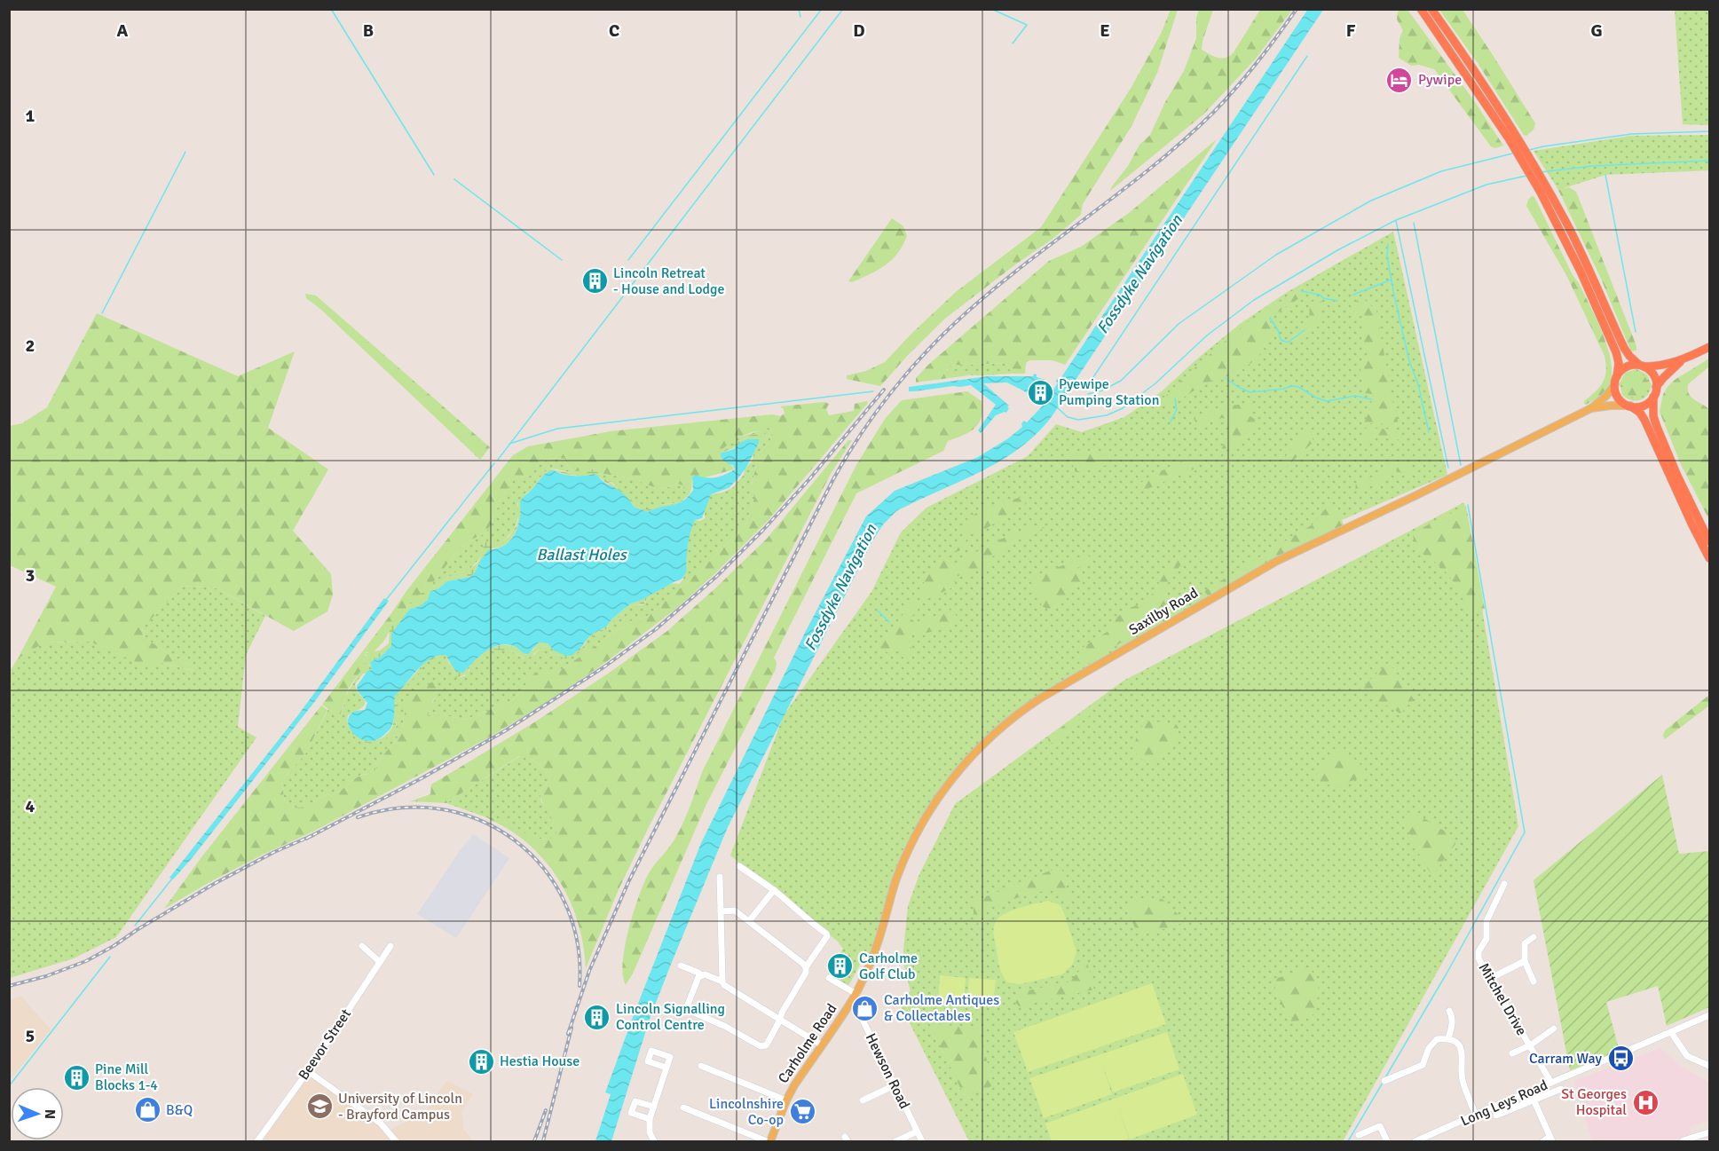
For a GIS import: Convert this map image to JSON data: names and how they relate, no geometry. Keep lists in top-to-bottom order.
{
  "streets": {
    "main road": ["Saxilby Road", "Carholme Road"],
    "street": [
      "Mitchel Drive",
      "Beevor Street",
      "Hewson Road",
      "Long Leys Road"
    ]
  },
  "crossings": [
    ["Saxilby Road", "Carholme Road"],
    ["Mitchel Drive", "Long Leys Road"],
    ["Carholme Road", "Hewson Road"]
  ],
  "water": ["Fossdyke Navigation", "Ballast Holes"],
  "places": {
    "hotel": ["Pywipe"],
    "building": [
      "Lincoln Retreat - House and Lodge",
      "Pyewipe Pumping Station",
      "Carholme Golf Club",
      "Lincoln Signalling Control Centre",
      "Hestia House",
      "Pine Mill Blocks 1-4"
    ],
    "shop": ["Carholme Antiques & Collectables", "B&Q"],
    "bus stop": ["Carram Way"],
    "hospital": ["St Georges Hospital"],
    "school or university": ["University of Lincoln - Brayford Campus"],
    "supermarket": ["Lincolnshire Co-op"]
  },
  "north": "right",
  "grid": {
    "columns": [
      "A",
      "B",
      "C",
      "D",
      "E",
      "F",
      "G"
    ],
    "rows": [
      "1",
      "2",
      "3",
      "4",
      "5"
    ]
  }
}
